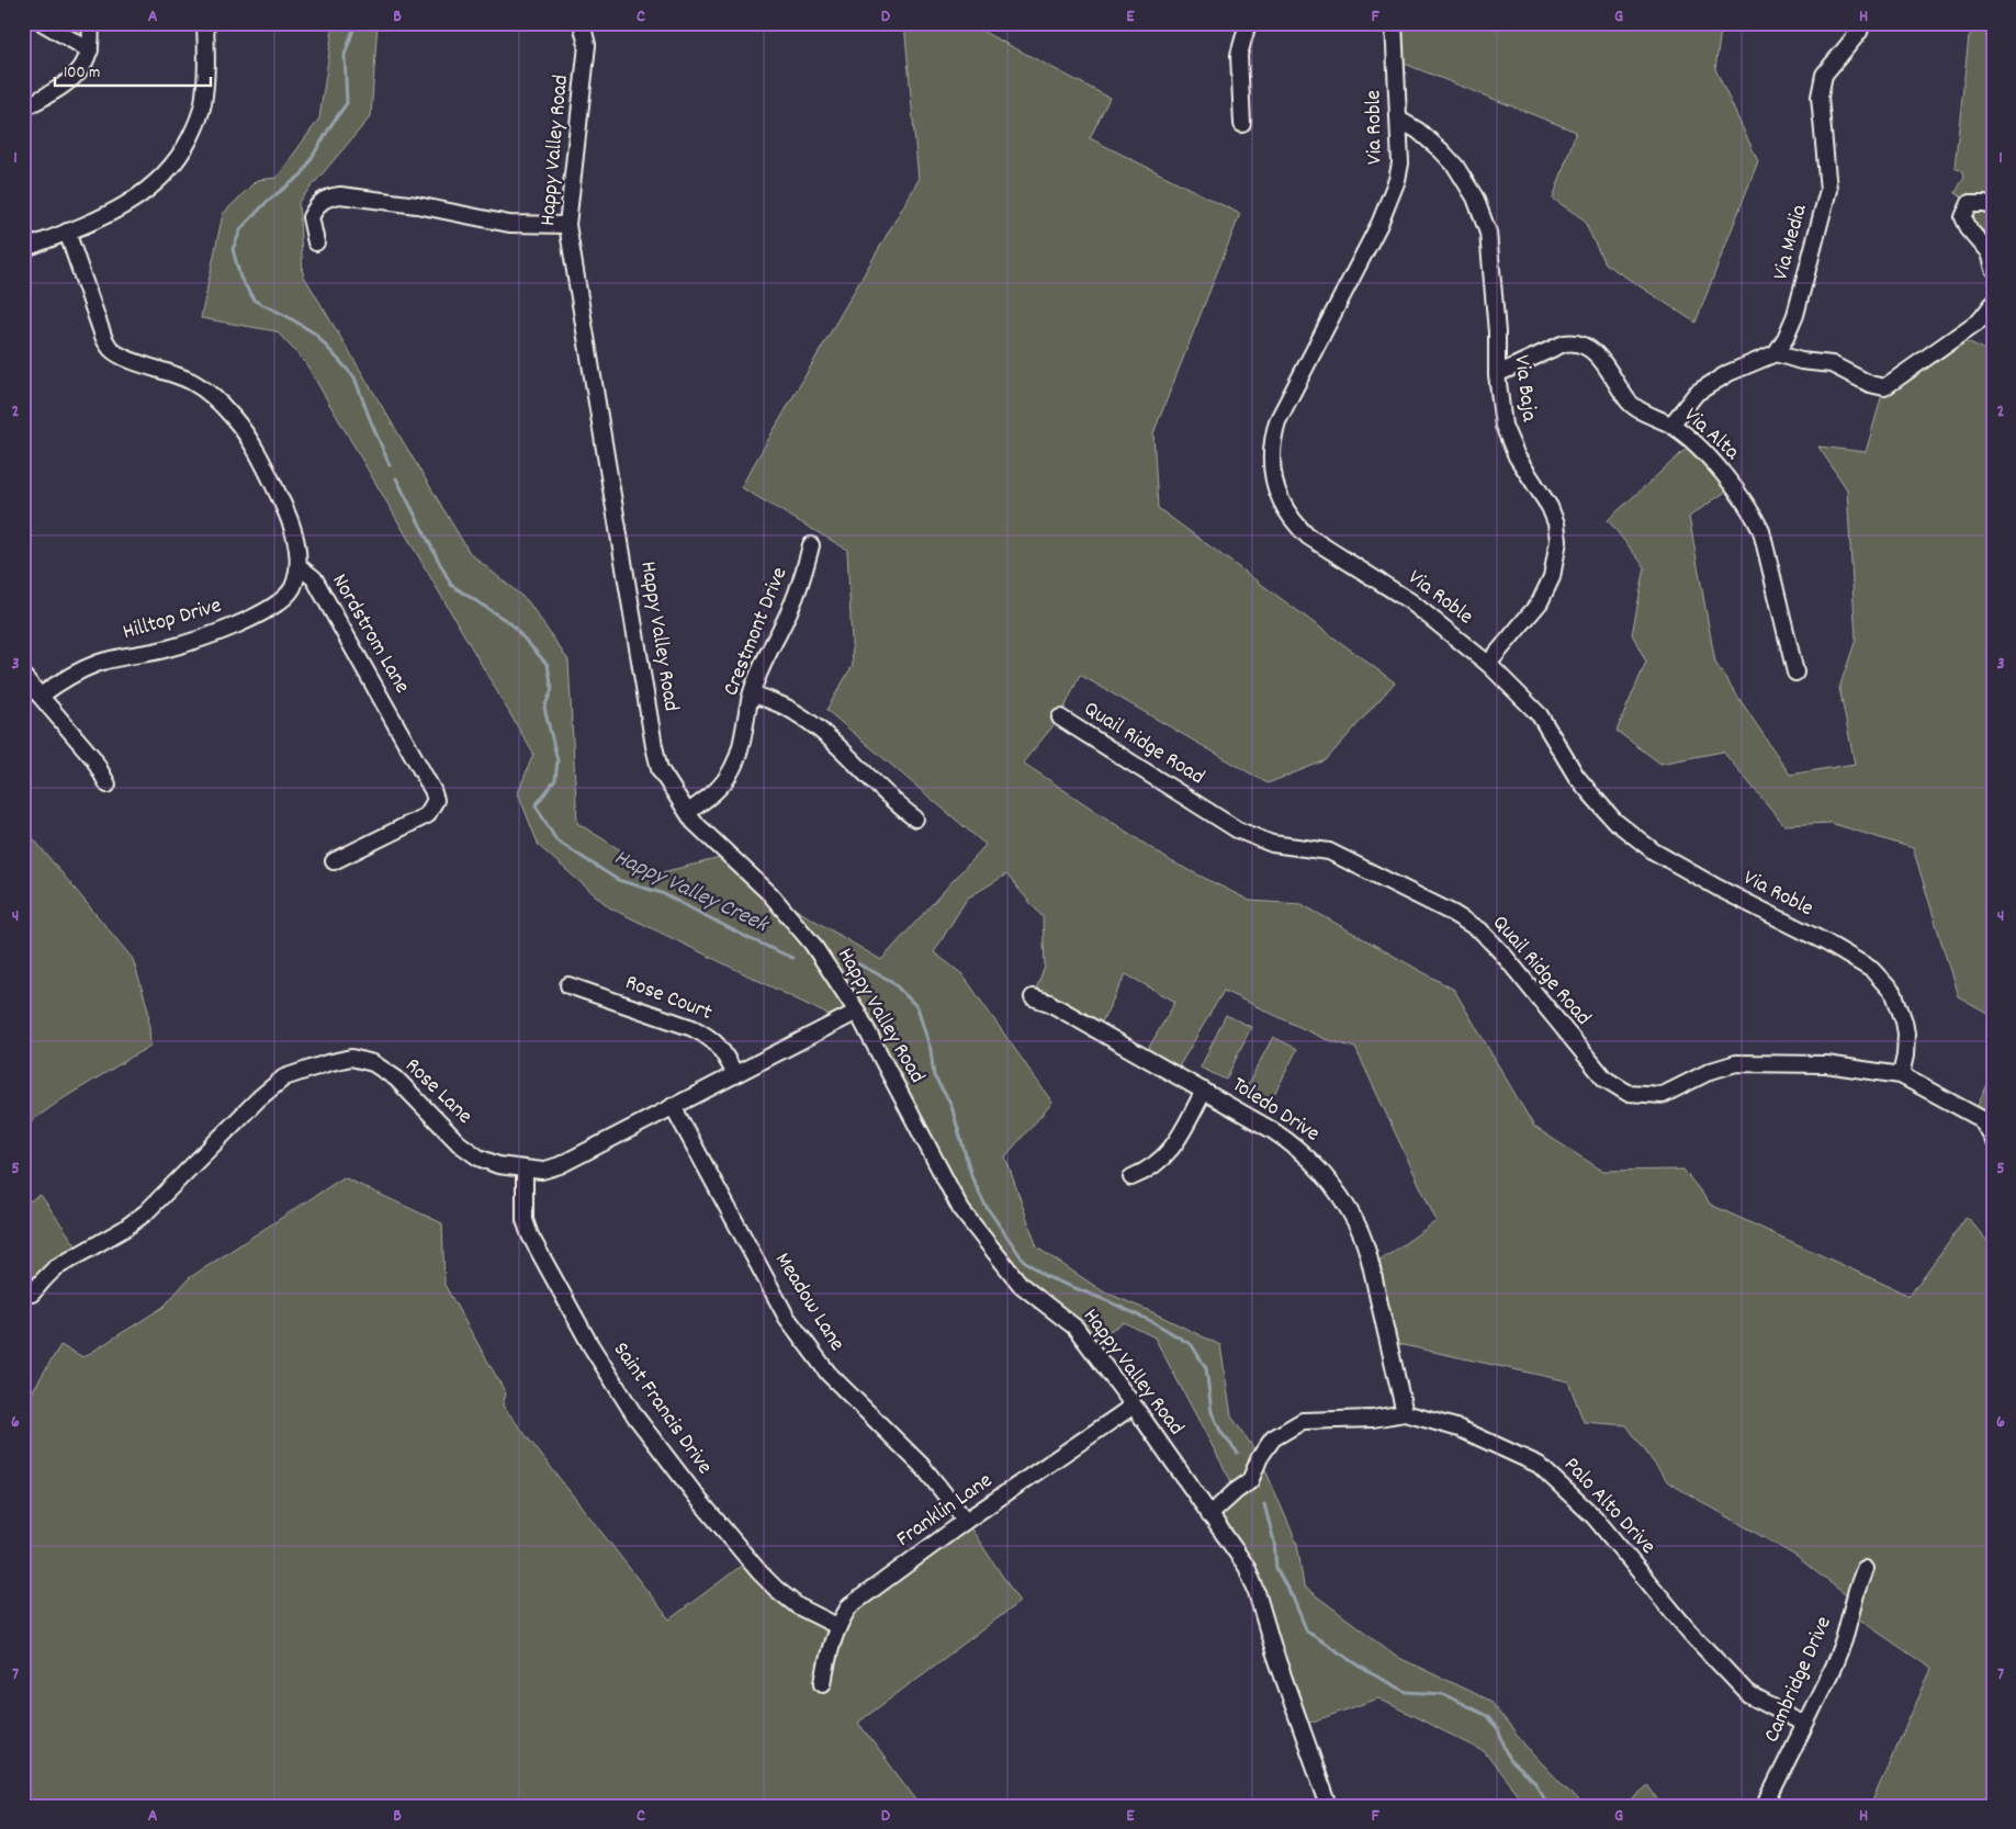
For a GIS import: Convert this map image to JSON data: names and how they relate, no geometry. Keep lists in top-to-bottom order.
{
  "streets": {
    "street": [
      "Via Roble",
      "Happy Valley Road",
      "Via Media",
      "Via Baja",
      "Via Alta",
      "Hilltop Drive",
      "Crestmont Drive",
      "Nordstrom Lane",
      "Quail Ridge Road",
      "Rose Court",
      "Rose Lane",
      "Toledo Drive",
      "Meadow Lane",
      "Saint Francis Drive",
      "Palo Alto Drive",
      "Franklin Lane",
      "Cambridge Drive"
    ]
  },
  "crossings": [
    ["Via Roble", "Via Baja"],
    ["Via Roble", "Quail Ridge Road"],
    ["Happy Valley Road", "Crestmont Drive"],
    ["Happy Valley Road", "Rose Lane"],
    ["Happy Valley Road", "Palo Alto Drive"],
    ["Happy Valley Road", "Franklin Lane"],
    ["Via Baja", "Via Alta"],
    ["Hilltop Drive", "Nordstrom Lane"],
    ["Rose Court", "Rose Lane"],
    ["Rose Lane", "Meadow Lane"],
    ["Rose Lane", "Saint Francis Drive"],
    ["Toledo Drive", "Palo Alto Drive"],
    ["Meadow Lane", "Franklin Lane"],
    ["Saint Francis Drive", "Franklin Lane"],
    ["Palo Alto Drive", "Cambridge Drive"]
  ],
  "water": ["Happy Valley Creek"],
  "scale_bar": "100 m",
  "grid": {
    "columns": [
      "A",
      "B",
      "C",
      "D",
      "E",
      "F",
      "G",
      "H"
    ],
    "rows": [
      "1",
      "2",
      "3",
      "4",
      "5",
      "6",
      "7"
    ]
  }
}
